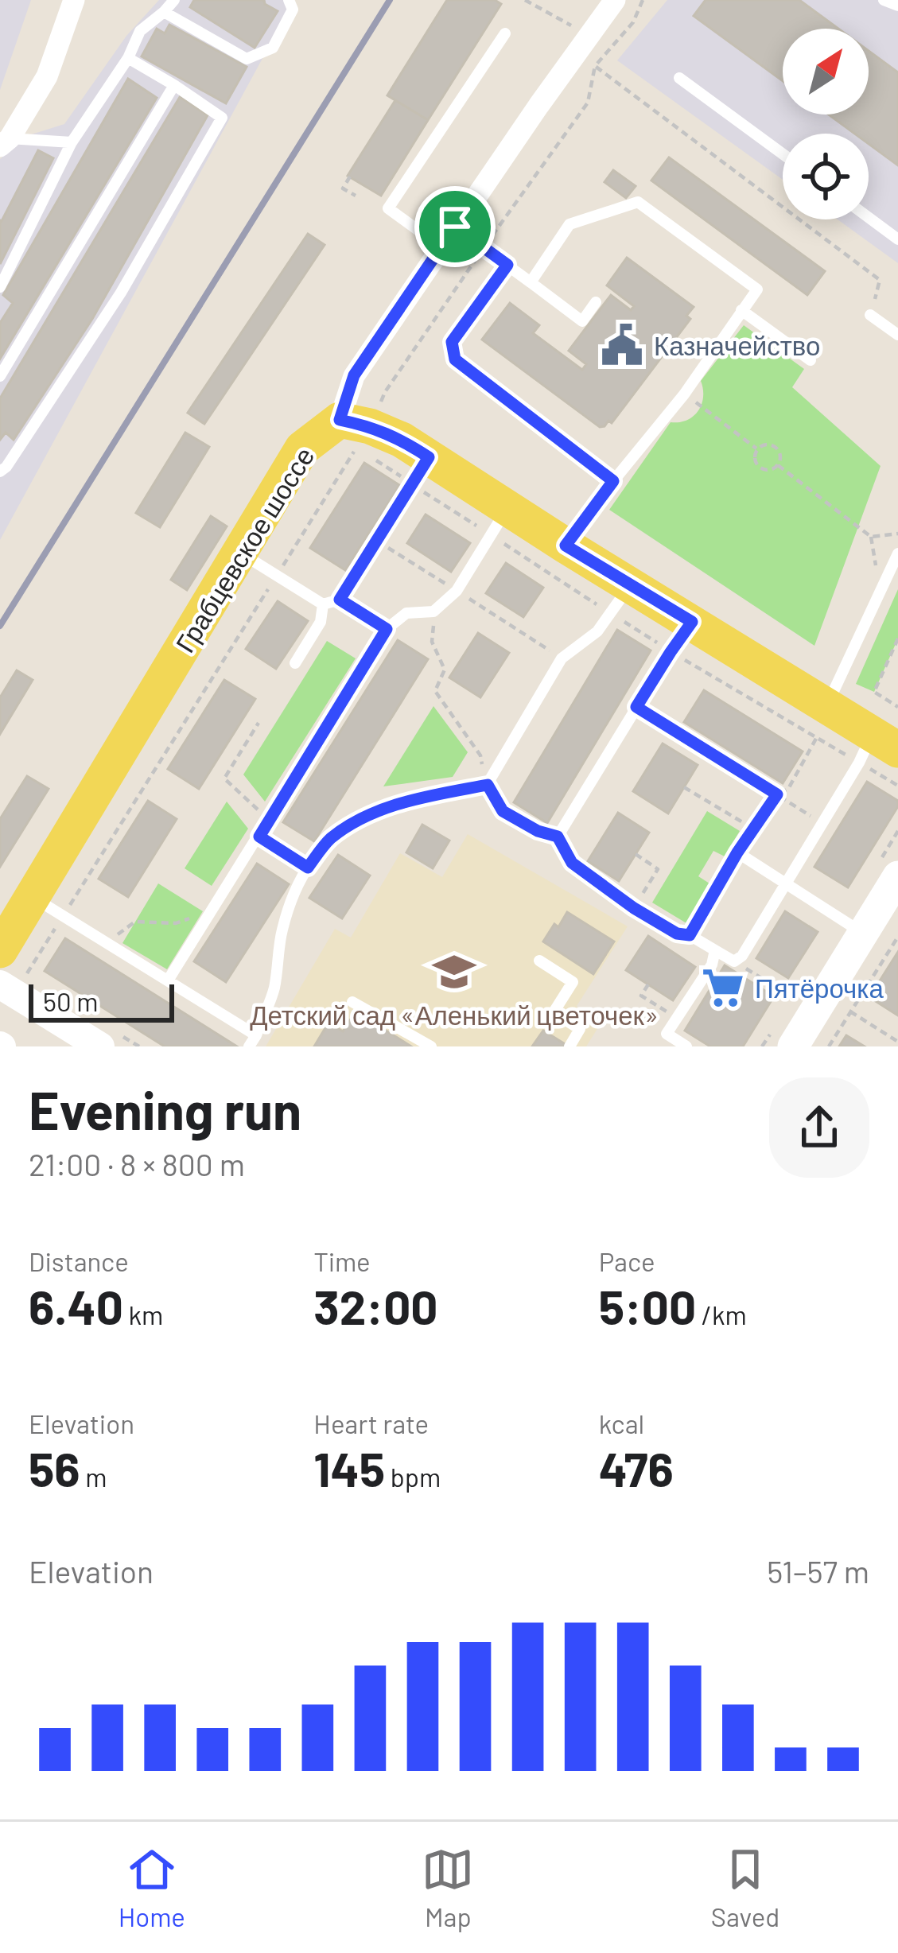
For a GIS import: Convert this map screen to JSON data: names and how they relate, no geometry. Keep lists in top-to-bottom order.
{
  "streets": {
    "main road": ["Грабцевское шоссе"]
  },
  "places": {
    "public building": ["Казначейство"],
    "school or university": ["Детский сад «Аленький цветочек»"],
    "supermarket": ["Пятёрочка"]
  },
  "scale_bar": "50 m",
  "north": "top right",
  "page": {
    "scale": "50 m",
    "heading": ["Evening run", "21:00 · 8 × 800 m"],
    "stats": [
      ["Distance", "6.40 km"],
      ["Time", "32:00"],
      ["Pace", "5:00 /km"],
      ["Elevation", "56 m"],
      ["Heart rate", "145 bpm"],
      ["kcal", "476"]
    ],
    "chart": ["Elevation", "51–57 m"],
    "tabs": ["Home", "Map", "Saved"]
  }
}
